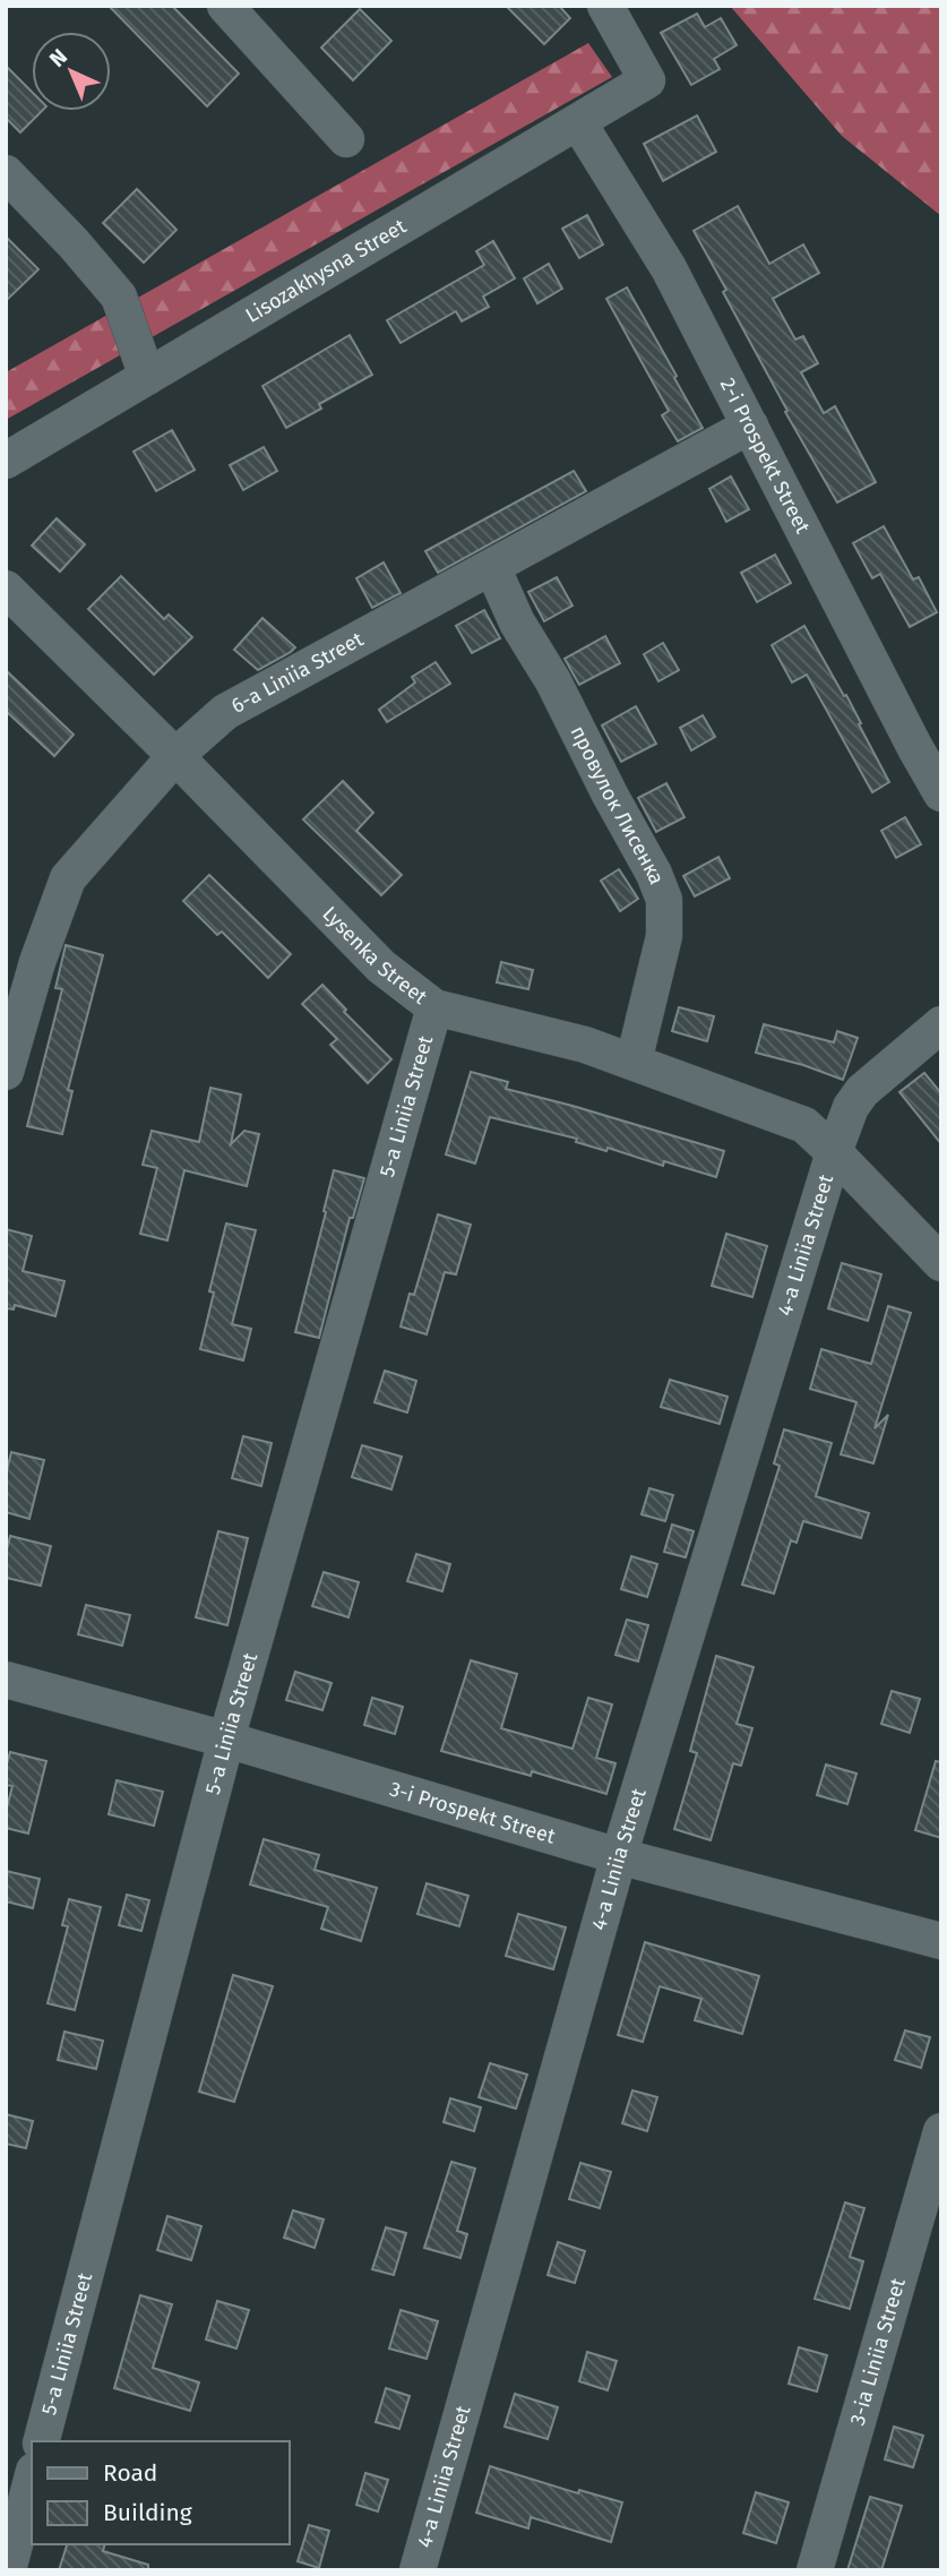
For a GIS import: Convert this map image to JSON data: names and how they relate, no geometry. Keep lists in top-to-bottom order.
{
  "streets": {
    "street": [
      "Lisozakhysna Street",
      "2-i Prospekt Street",
      "6-a Liniia Street",
      "провулок Лисенка",
      "Lysenka Street",
      "5-a Liniia Street",
      "4-a Liniia Street",
      "3-i Prospekt Street",
      "3-ia Liniia Street"
    ]
  },
  "crossings": [
    ["Lisozakhysna Street", "2-i Prospekt Street"],
    ["2-i Prospekt Street", "6-a Liniia Street"],
    ["6-a Liniia Street", "провулок Лисенка"],
    ["6-a Liniia Street", "Lysenka Street"],
    ["провулок Лисенка", "Lysenka Street"],
    ["Lysenka Street", "5-a Liniia Street"],
    ["Lysenka Street", "4-a Liniia Street"],
    ["5-a Liniia Street", "3-i Prospekt Street"],
    ["4-a Liniia Street", "3-i Prospekt Street"]
  ],
  "legend": ["Road", "Building"],
  "north": "top left"
}
